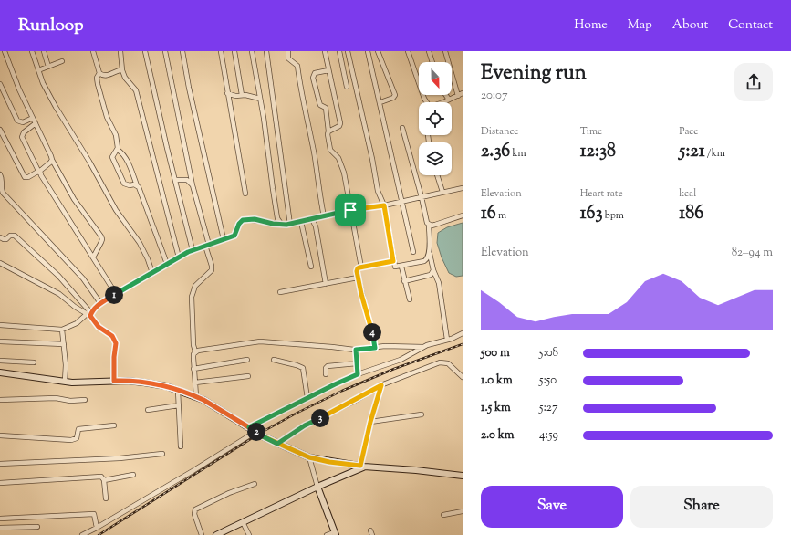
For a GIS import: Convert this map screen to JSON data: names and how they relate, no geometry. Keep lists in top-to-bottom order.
{
  "north": "bottom",
  "page": {
    "header": "Runloop",
    "nav": [
      "Home",
      "Map",
      "About",
      "Contact"
    ],
    "heading": ["Evening run", "20:07"],
    "stats": [
      ["Distance", "2.36 km"],
      ["Time", "12:38"],
      ["Pace", "5:21 /km"],
      ["Elevation", "16 m"],
      ["Heart rate", "163 bpm"],
      ["kcal", "186"]
    ],
    "chart": ["Elevation", "82–94 m"],
    "pins": [
      "1",
      "4",
      "3",
      "2"
    ],
    "list": [
      {
        "name": "500 m",
        "note": "5:08"
      },
      {
        "name": "1.0 km",
        "note": "5:50"
      },
      {
        "name": "1.5 km",
        "note": "5:27"
      },
      {
        "name": "2.0 km",
        "note": "4:59"
      }
    ],
    "buttons": ["Save", "Share"]
  }
}
